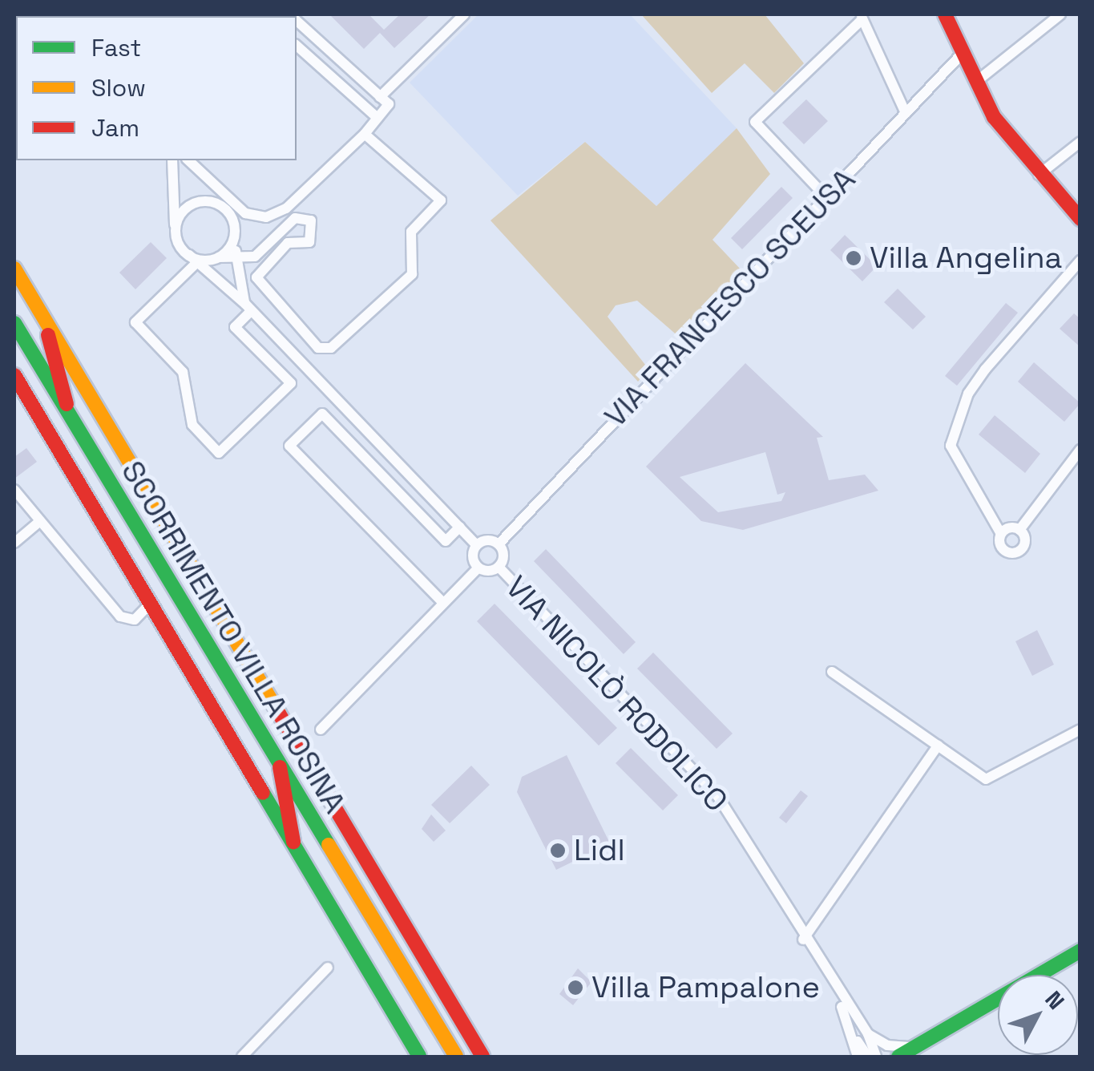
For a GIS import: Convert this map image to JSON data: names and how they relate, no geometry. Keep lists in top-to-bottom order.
{
  "streets": {
    "street": ["VIA FRANCESCO SCEUSA", "SCORRIMENTO VILLA ROSINA", "VIA NICOLÒ RODOLICO"]
  },
  "places": ["Villa Angelina", "Lidl", "Villa Pampalone"],
  "legend": ["Fast", "Slow", "Jam"],
  "north": "top right"
}
